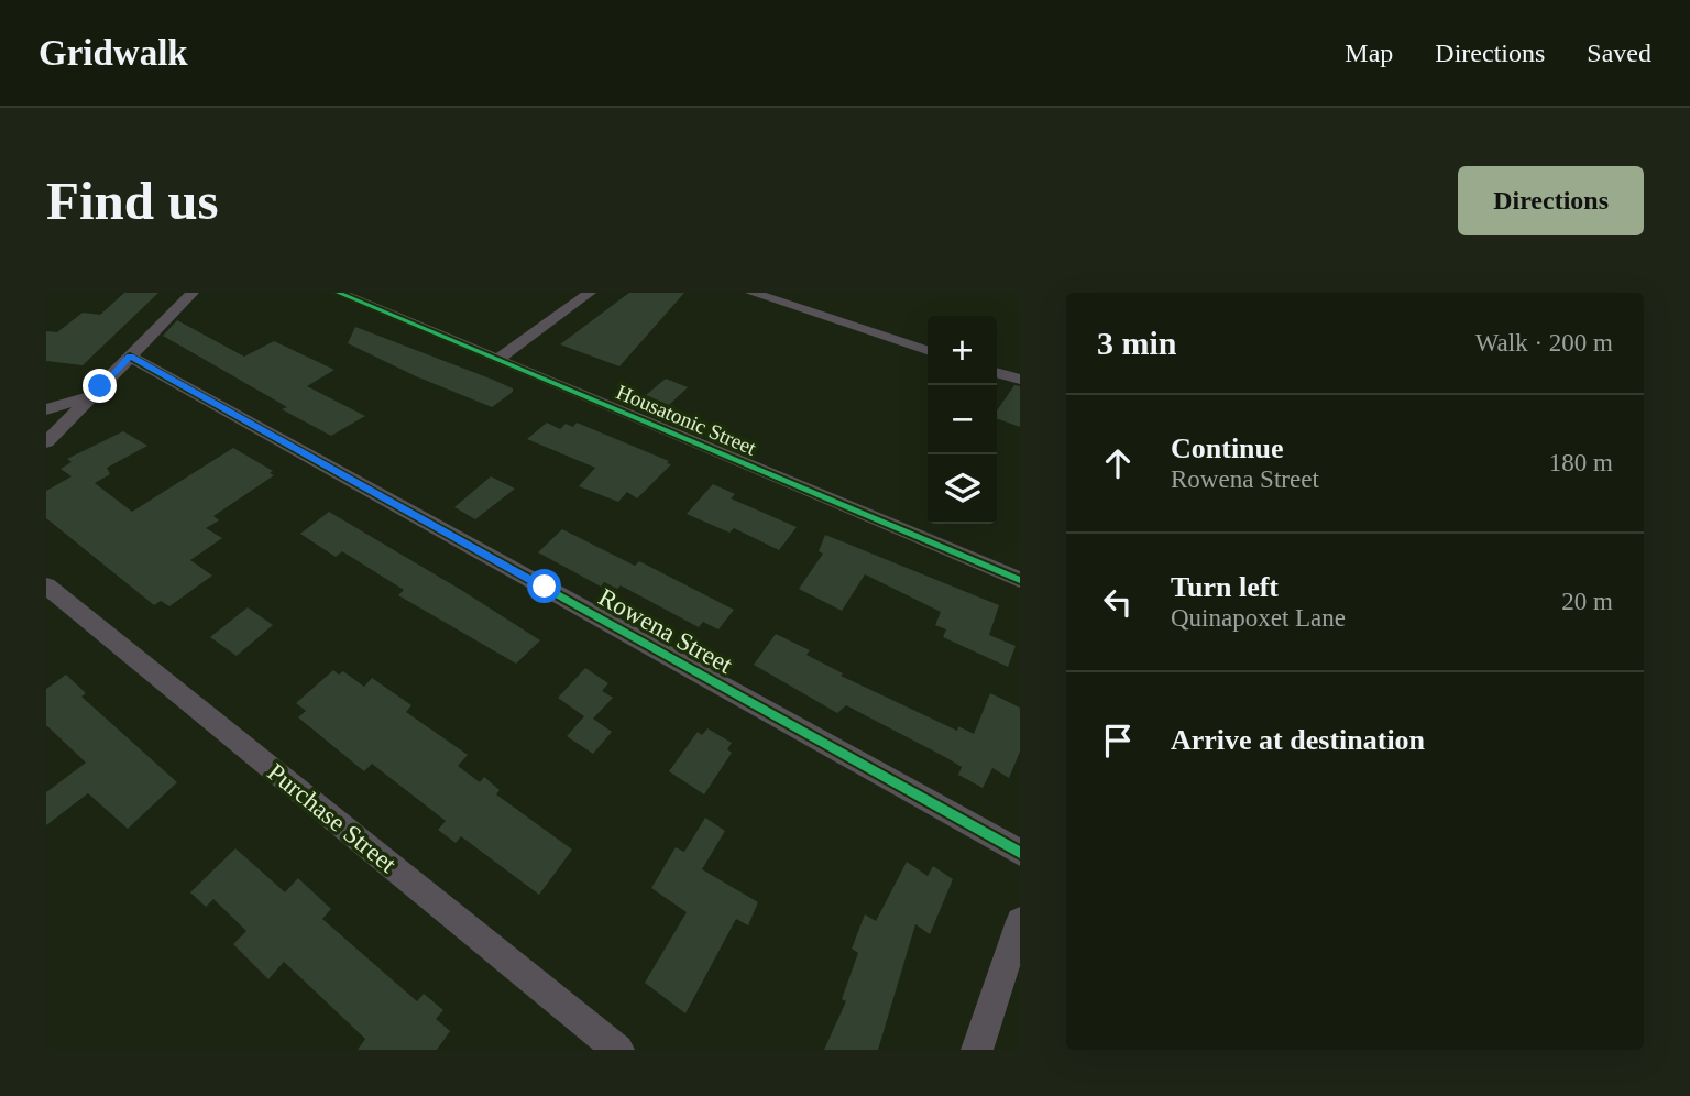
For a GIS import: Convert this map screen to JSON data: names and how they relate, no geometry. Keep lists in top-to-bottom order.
{
  "streets": {
    "street": ["Housatonic Street", "Rowena Street", "Purchase Street"]
  },
  "page": {
    "header": "Gridwalk",
    "nav": ["Map", "Directions", "Saved"],
    "buttons": "Directions",
    "title": "Find us",
    "heading": ["3 min", "Walk · 200 m"],
    "map_buttons": ["+", "−"],
    "list": [
      ["Continue", "Rowena Street", "180 m"],
      ["Turn left", "Quinapoxet Lane", "20 m"],
      "Arrive at destination"
    ]
  }
}
